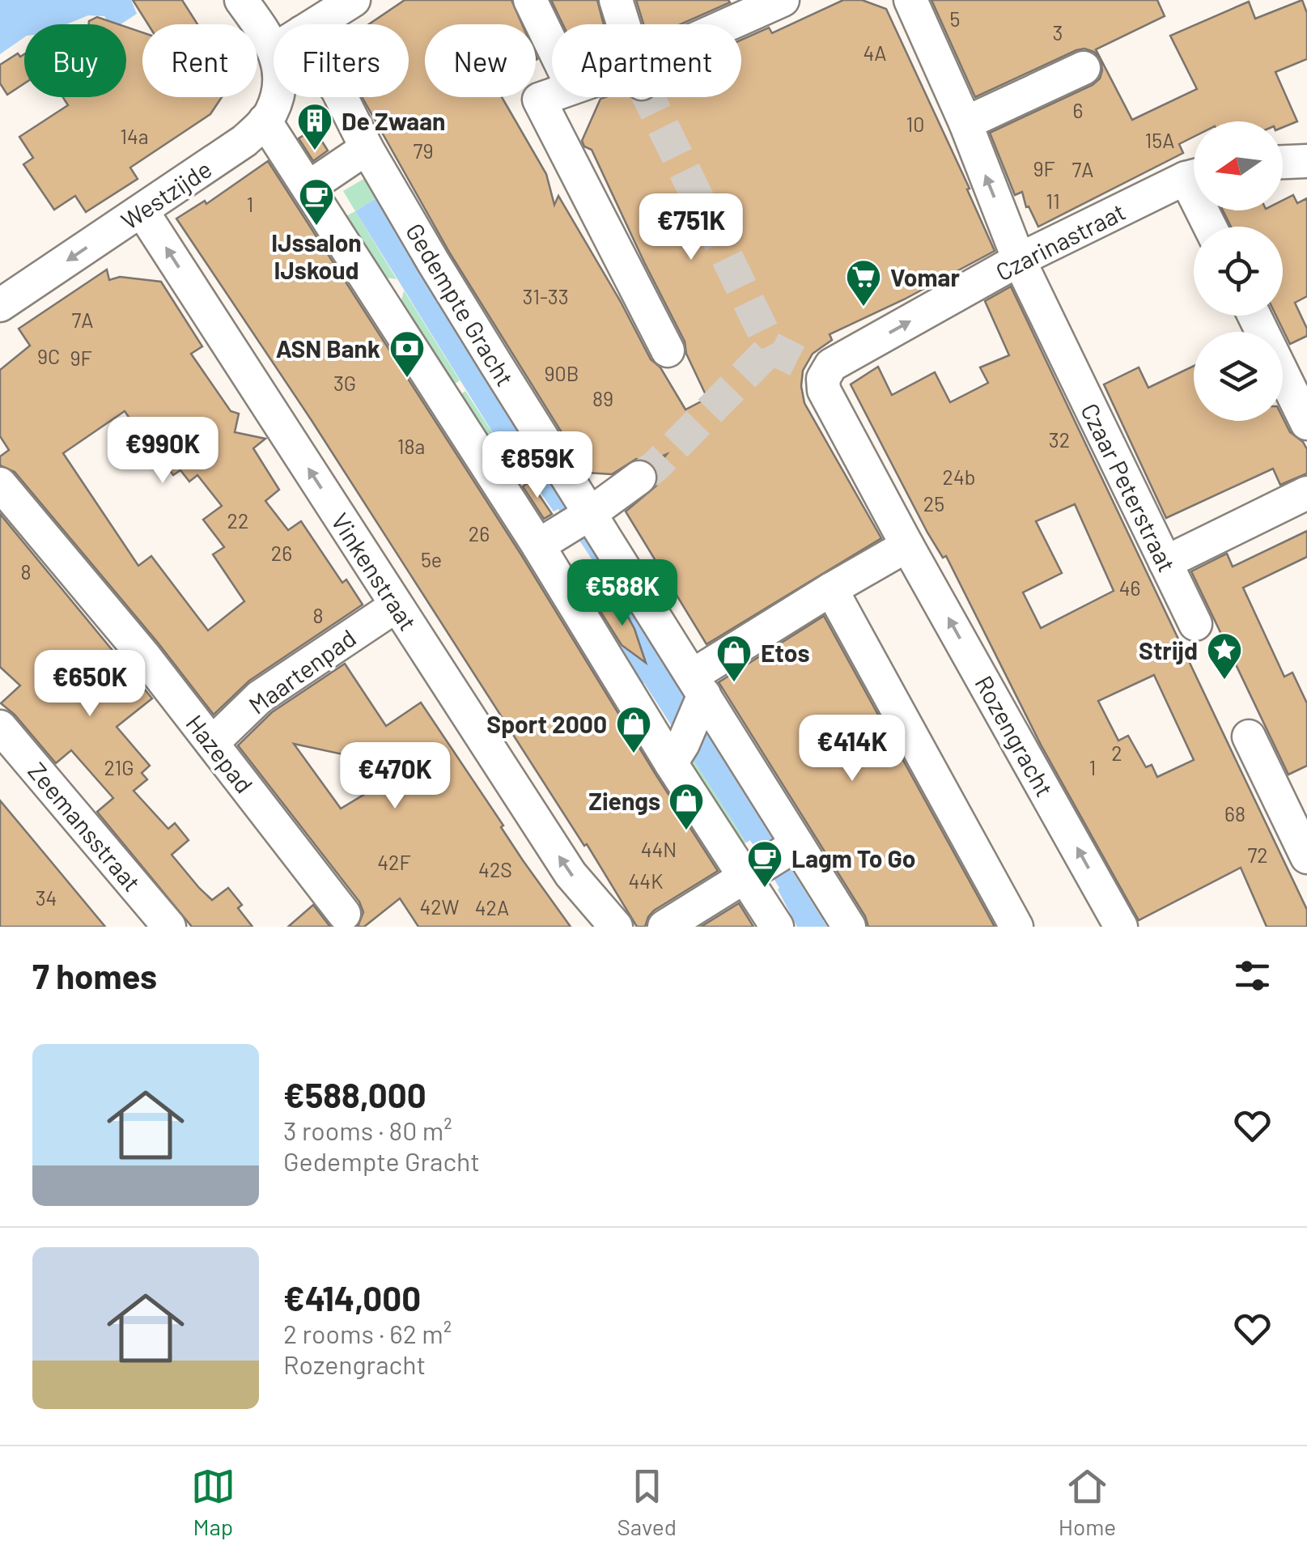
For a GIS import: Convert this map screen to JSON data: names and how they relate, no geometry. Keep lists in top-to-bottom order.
{
  "streets": {
    "street": [
      "Westzijde",
      "Czarinastraat",
      "Gedempte Gracht",
      "Czaar Peterstraat",
      "Vinkenstraat",
      "Maartenpad",
      "Rozengracht",
      "Hazepad",
      "Zeemansstraat"
    ]
  },
  "crossings": [
    ["Westzijde", "Gedempte Gracht"],
    ["Westzijde", "Vinkenstraat"],
    ["Czarinastraat", "Czaar Peterstraat"],
    ["Czarinastraat", "Rozengracht"],
    ["Vinkenstraat", "Maartenpad"],
    ["Maartenpad", "Hazepad"]
  ],
  "one_way": ["Westzijde", "Czarinastraat", "Vinkenstraat"],
  "places": {
    "building": ["De Zwaan"],
    "cafe": ["IJssalon IJskoud", "Lagm To Go"],
    "supermarket": ["Vomar"],
    "bank": ["ASN Bank"],
    "place": ["Strijd"],
    "shop": ["Etos", "Sport 2000", "Ziengs"]
  },
  "house_numbers": [
    "5",
    "3",
    "4A",
    "6",
    "10",
    "14a",
    "15A",
    "79",
    "9F",
    "7A",
    "11",
    "1",
    "31-33",
    "7A",
    "9C",
    "9F",
    "90B",
    "3G",
    "89",
    "32",
    "18a",
    "24b",
    "25",
    "22",
    "26",
    "26",
    "5e",
    "8",
    "46",
    "8",
    "2",
    "21G",
    "1",
    "68",
    "44N",
    "72",
    "42F",
    "42S",
    "44K",
    "34",
    "42W",
    "42A"
  ],
  "north": "left",
  "page": {
    "chip": [
      "Buy",
      "Rent",
      "Filters",
      "New",
      "Apartment"
    ],
    "price": [
      "€751K",
      "€990K",
      "€859K",
      "€588K",
      "€650K",
      "€414K",
      "€470K"
    ],
    "heading": "7 homes",
    "list": [
      {
        "name": "€588,000",
        "note": "3 rooms · 80 m² · Gedempte Gracht"
      },
      {
        "name": "€414,000",
        "note": "2 rooms · 62 m² · Rozengracht"
      }
    ],
    "tabs": ["Map", "Saved", "Home"]
  }
}
